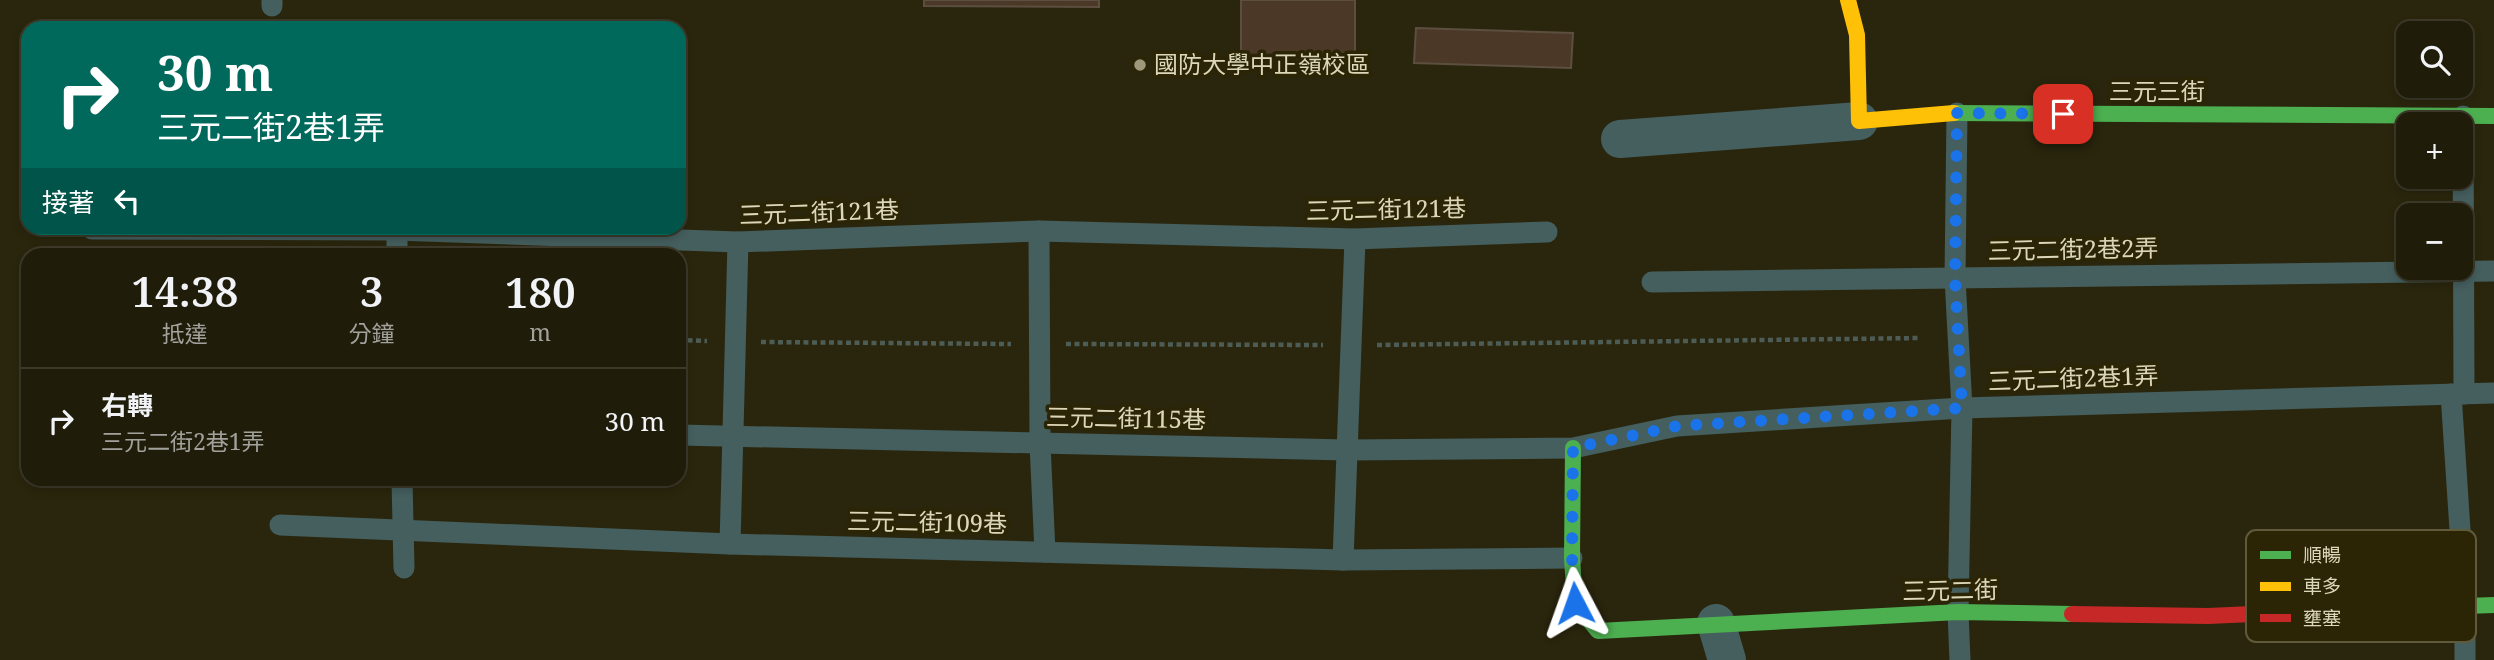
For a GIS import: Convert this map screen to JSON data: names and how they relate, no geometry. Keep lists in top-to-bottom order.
{
  "streets": {
    "street": ["三元三街", "三元二街"],
    "lane": [
      "三元二街121巷",
      "三元二街2巷2弄",
      "三元二街2巷1弄",
      "三元二街115巷",
      "三元二街109巷"
    ]
  },
  "crossings": [
    ["三元二街2巷1弄", "三元二街115巷"],
    ["三元二街2巷1弄", "三元二街"],
    ["三元二街115巷", "三元二街"],
    ["三元二街109巷", "三元二街"]
  ],
  "places": ["國防大學中正嶺校區"],
  "legend": ["順暢", "車多", "壅塞"],
  "page": {
    "map_buttons": ["+", "−"],
    "turn": ["30 m", "三元二街2巷1弄"],
    "then": "接著",
    "eta": [
      "14:38",
      "抵達",
      "3",
      "分鐘",
      "180",
      "m"
    ],
    "list": [
      {
        "name": "右轉",
        "note": "三元二街2巷1弄",
        "value": "30 m"
      }
    ]
  }
}
